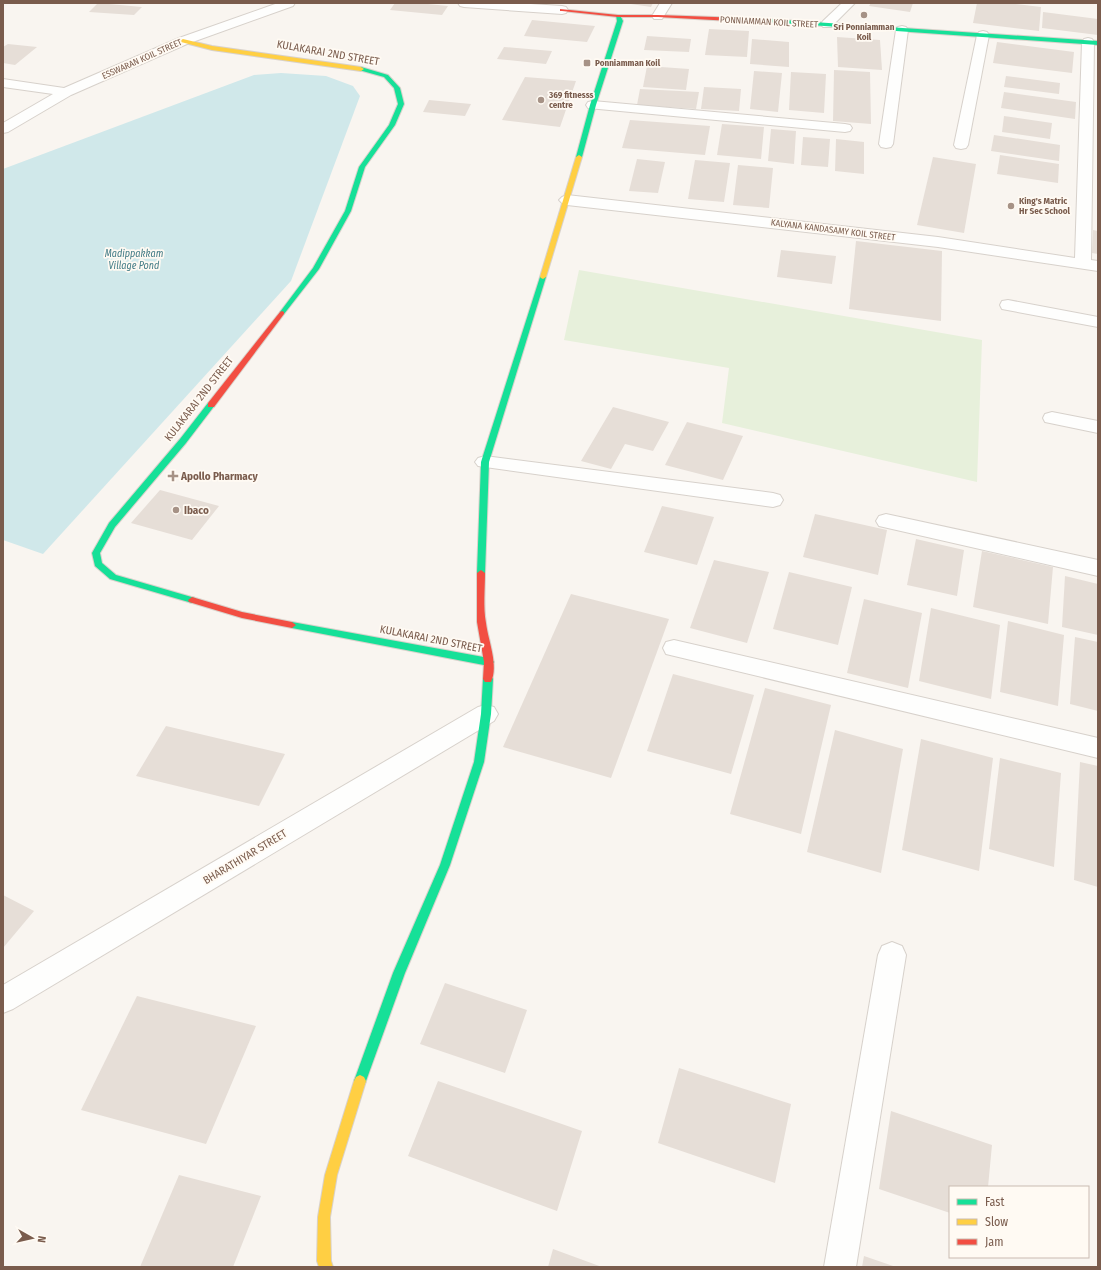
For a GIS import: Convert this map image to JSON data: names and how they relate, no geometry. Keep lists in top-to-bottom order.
{
  "streets": {
    "street": [
      "PONNIAMMAN KOIL STREET",
      "KULAKARAI 2ND STREET",
      "ESSWARAN KOIL STREET",
      "KALYANA KANDASAMY KOIL STREET",
      "BHARATHIYAR STREET"
    ]
  },
  "crossings": [
    ["KULAKARAI 2ND STREET", "ESSWARAN KOIL STREET"]
  ],
  "water": ["Madippakkam Village Pond"],
  "places": {
    "other": [
      "Sri Ponniamman Koil",
      "369 fitnesss centre",
      "King's Matric Hr Sec School",
      "Ibaco"
    ],
    "transit": ["Ponniamman Koil"],
    "health": ["Apollo Pharmacy"]
  },
  "legend": ["Fast", "Slow", "Jam"],
  "north": "right"
}
